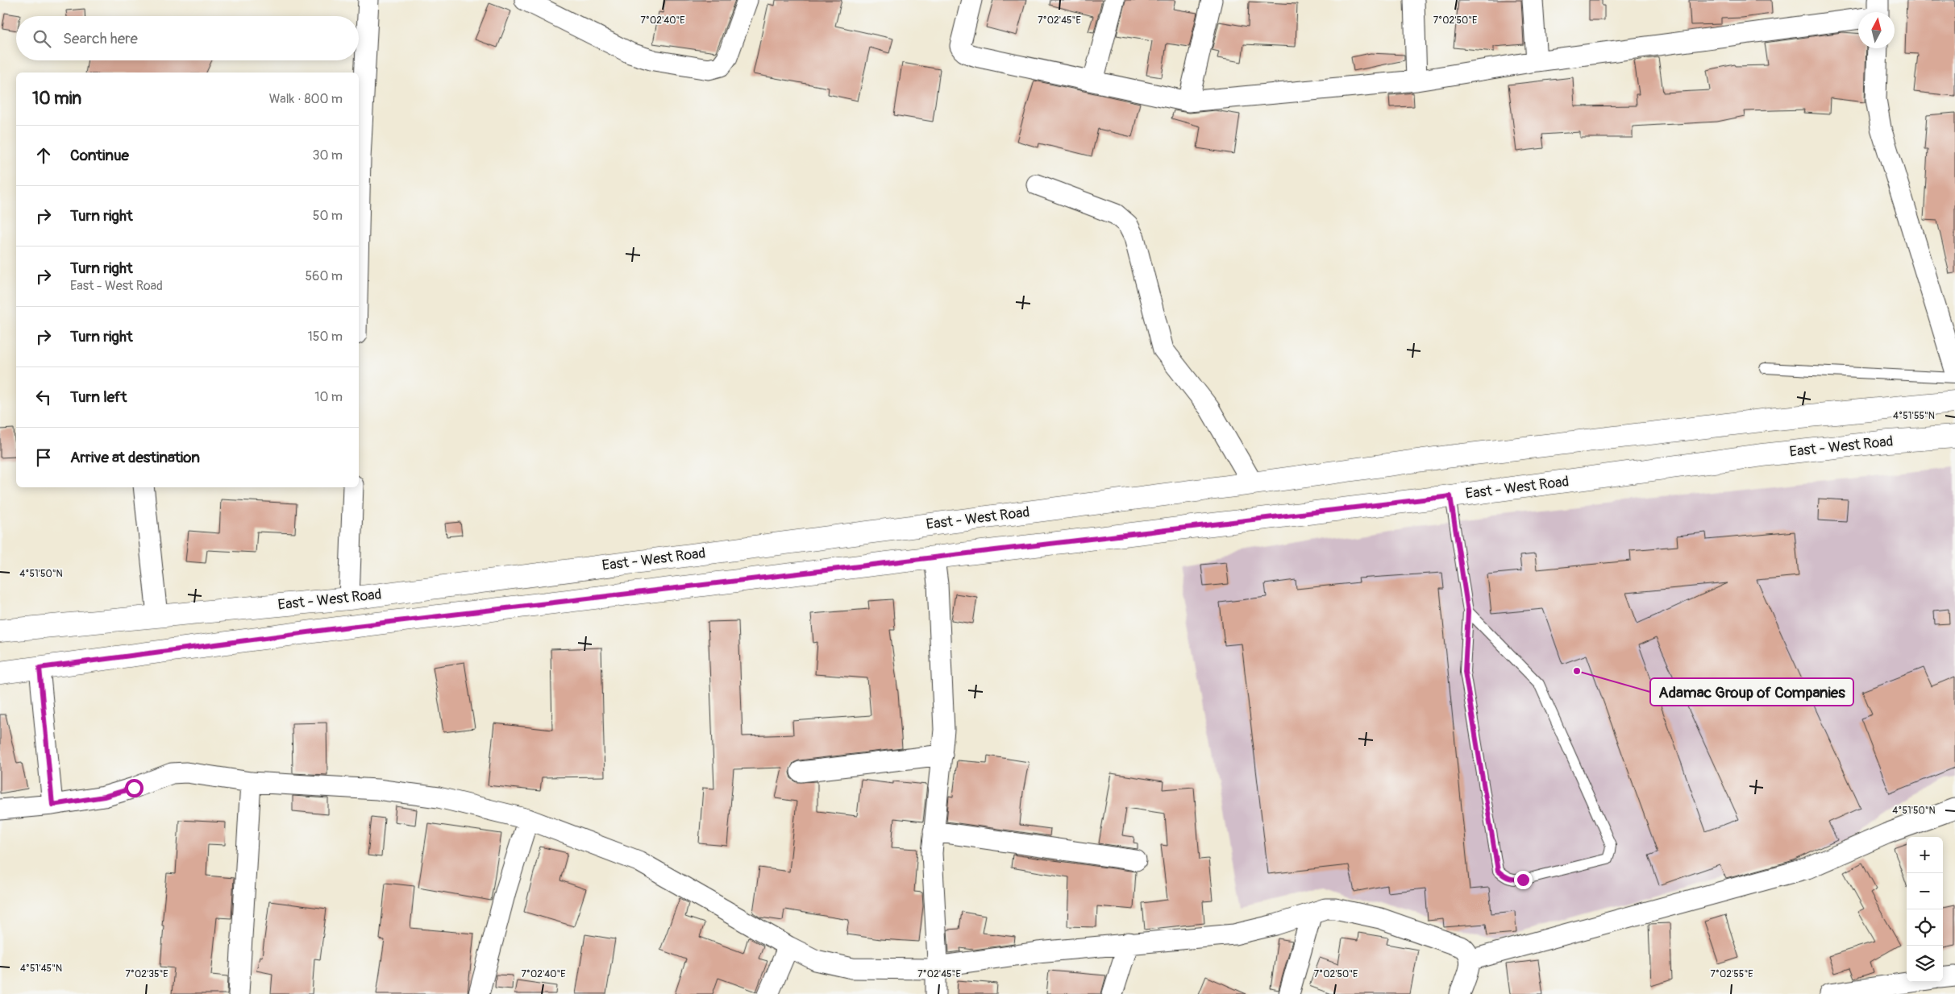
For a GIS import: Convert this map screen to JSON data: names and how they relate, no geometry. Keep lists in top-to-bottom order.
{
  "streets": {
    "main road": ["East - West Road"]
  },
  "places": ["Adamac Group of Companies"],
  "north": "top",
  "page": {
    "search": "Search here",
    "heading": ["10 min", "Walk · 800 m"],
    "list": [
      ["Continue", "30 m"],
      ["Turn right", "50 m"],
      ["Turn right", "East - West Road", "560 m"],
      ["Turn right", "150 m"],
      ["Turn left", "10 m"],
      "Arrive at destination"
    ],
    "map_buttons": ["+", "−"]
  },
  "coordinates": [
    "7°02'40\"E",
    "7°02'45\"E",
    "7°02'50\"E",
    "4°51'55\"N",
    "4°51'50\"N",
    "4°51'45\"N",
    "7°02'35\"E",
    "7°02'55\"E"
  ]
}
